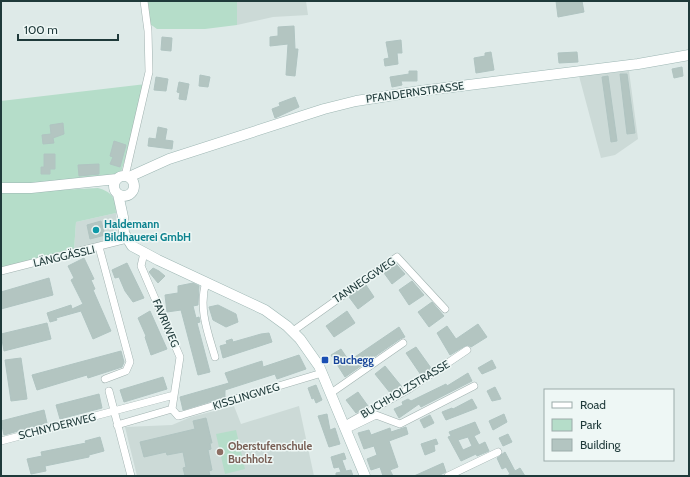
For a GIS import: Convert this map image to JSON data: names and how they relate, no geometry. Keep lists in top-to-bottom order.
{
  "streets": {
    "main road": ["PFANDERNSTRASSE"],
    "street": [
      "LÄNGGÄSSLI",
      "TANNEGGWEG",
      "FAVRIWEG",
      "BUCHHOLZSTRASSE",
      "KISSLINGWEG",
      "SCHNYDERWEG"
    ]
  },
  "crossings": [
    ["FAVRIWEG", "KISSLINGWEG"],
    ["FAVRIWEG", "SCHNYDERWEG"]
  ],
  "places": {
    "other": ["Haldemann Bildhauerei GmbH", "Oberstufenschule Buchholz"],
    "transit": ["Buchegg"]
  },
  "legend": ["Road", "Park", "Building"],
  "scale_bar": "100 m"
}
